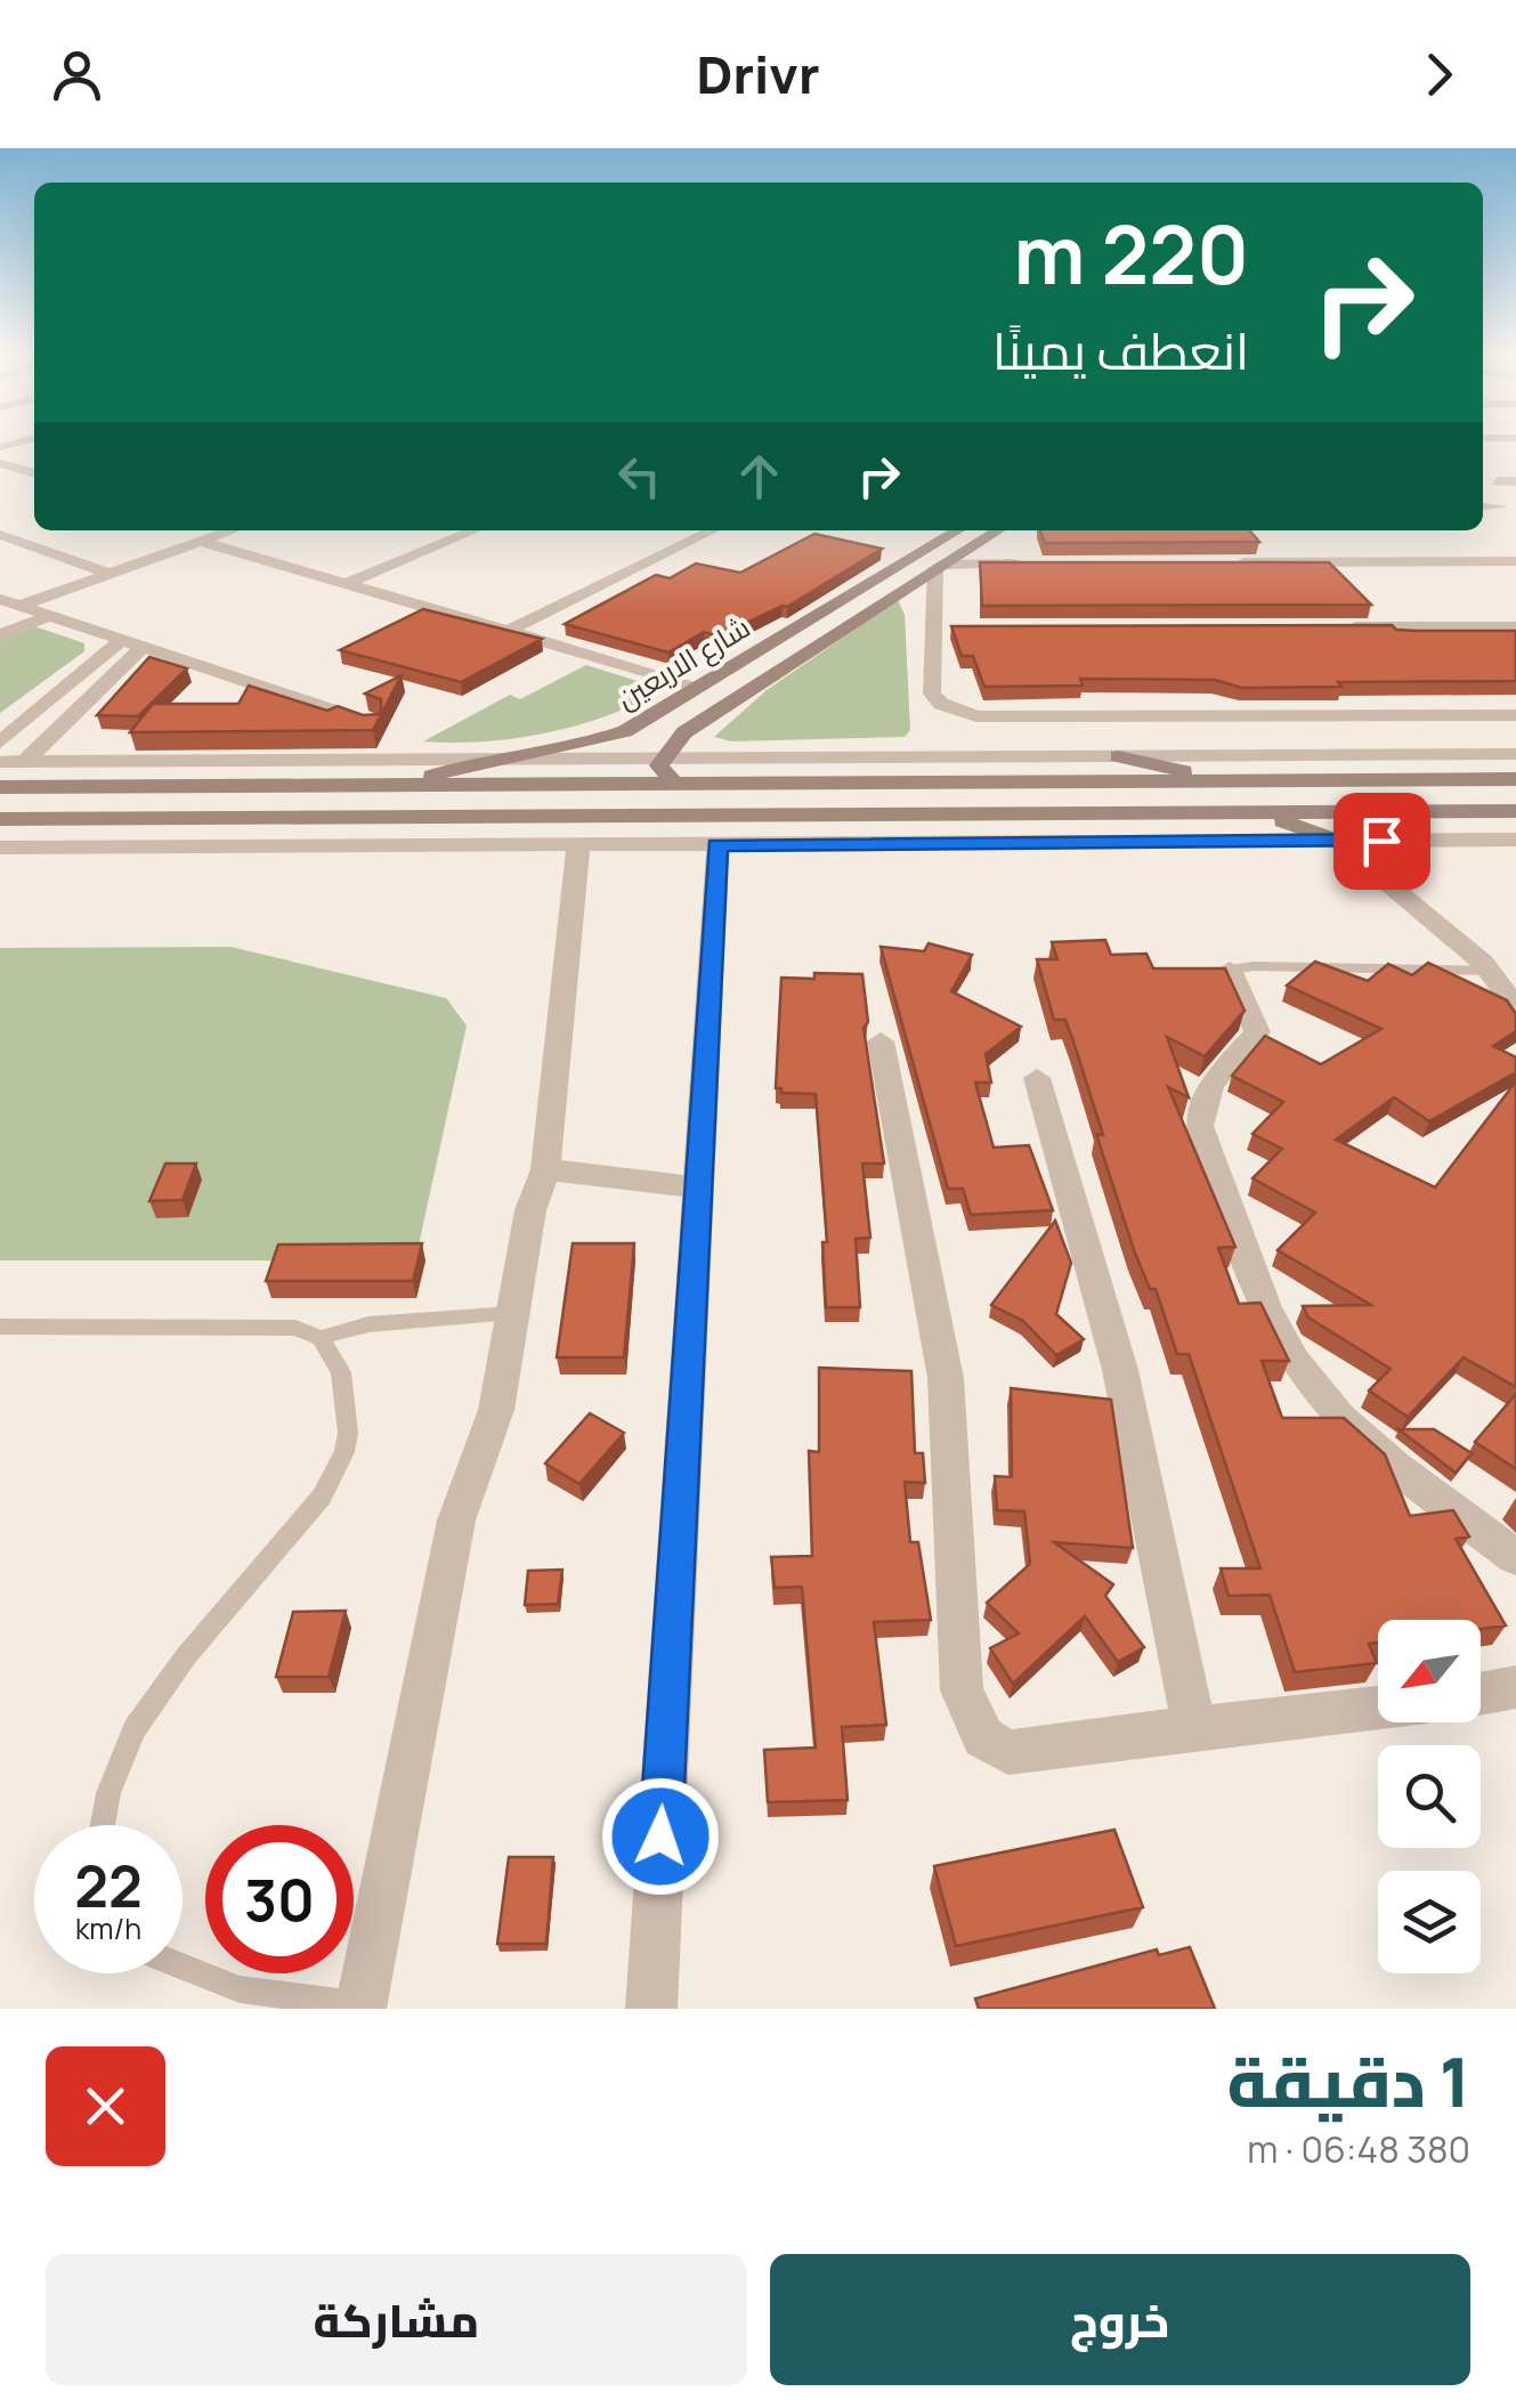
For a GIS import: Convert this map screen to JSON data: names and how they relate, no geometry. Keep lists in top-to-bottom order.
{
  "streets": {
    "main road": ["شارع الاربعين"]
  },
  "north": "bottom left",
  "page": {
    "header": "Drivr",
    "turn": ["220 m", "انعطف يمينًا"],
    "speed": "22 km/h",
    "limit": "30",
    "heading": ["1 دقيقة", "380 m · 06:48"],
    "buttons": ["خروج", "مشاركة"]
  }
}
